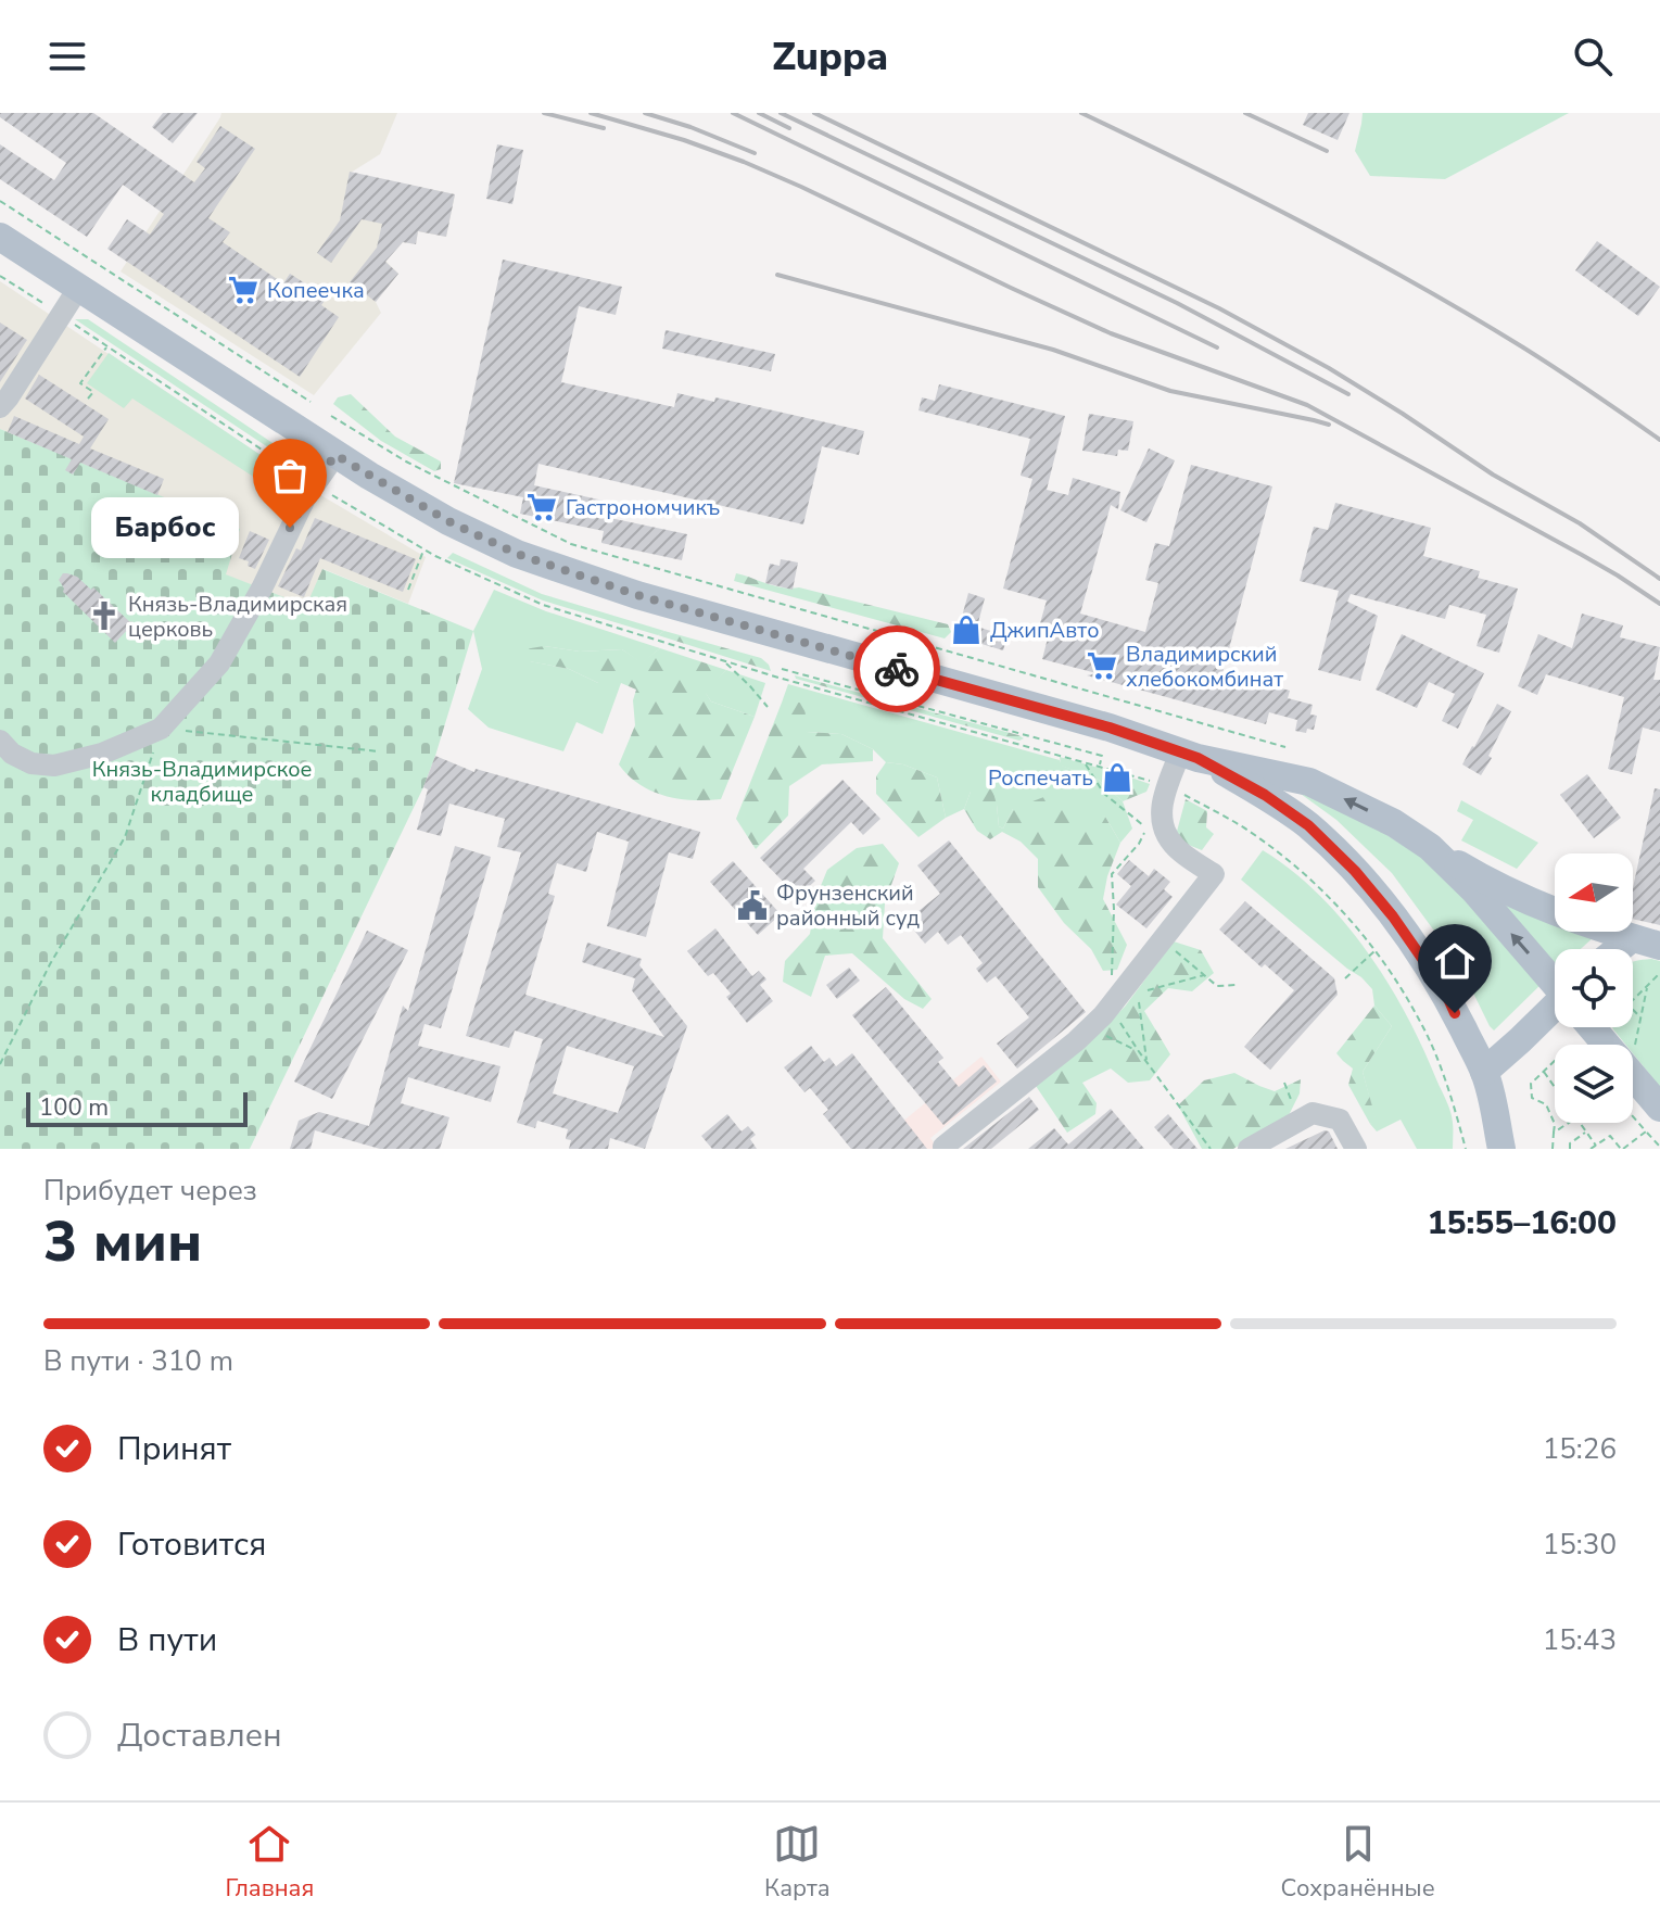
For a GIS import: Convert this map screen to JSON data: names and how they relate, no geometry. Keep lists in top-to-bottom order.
{
  "parks": ["Князь-Владимирское кладбище"],
  "places": {
    "supermarket": ["Копеечка", "Гастрономчикъ", "Владимирский хлебокомбинат"],
    "other": ["Барбос"],
    "church": ["Князь-Владимирская церковь"],
    "shop": ["ДжипАвто", "Роспечать"],
    "public building": ["Фрунзенский районный суд"]
  },
  "scale_bar": "100 m",
  "north": "left",
  "page": {
    "header": "Zuppa",
    "bubble": "Барбос",
    "scale": "100 m",
    "heading": ["3 мин", "Прибудет через", "15:55–16:00"],
    "bar": "В пути · 310 m",
    "list": [
      ["Принят", "15:26"],
      ["Готовится", "15:30"],
      ["В пути", "15:43"],
      "Доставлен"
    ],
    "tabs": ["Главная", "Карта", "Сохранённые"]
  }
}
